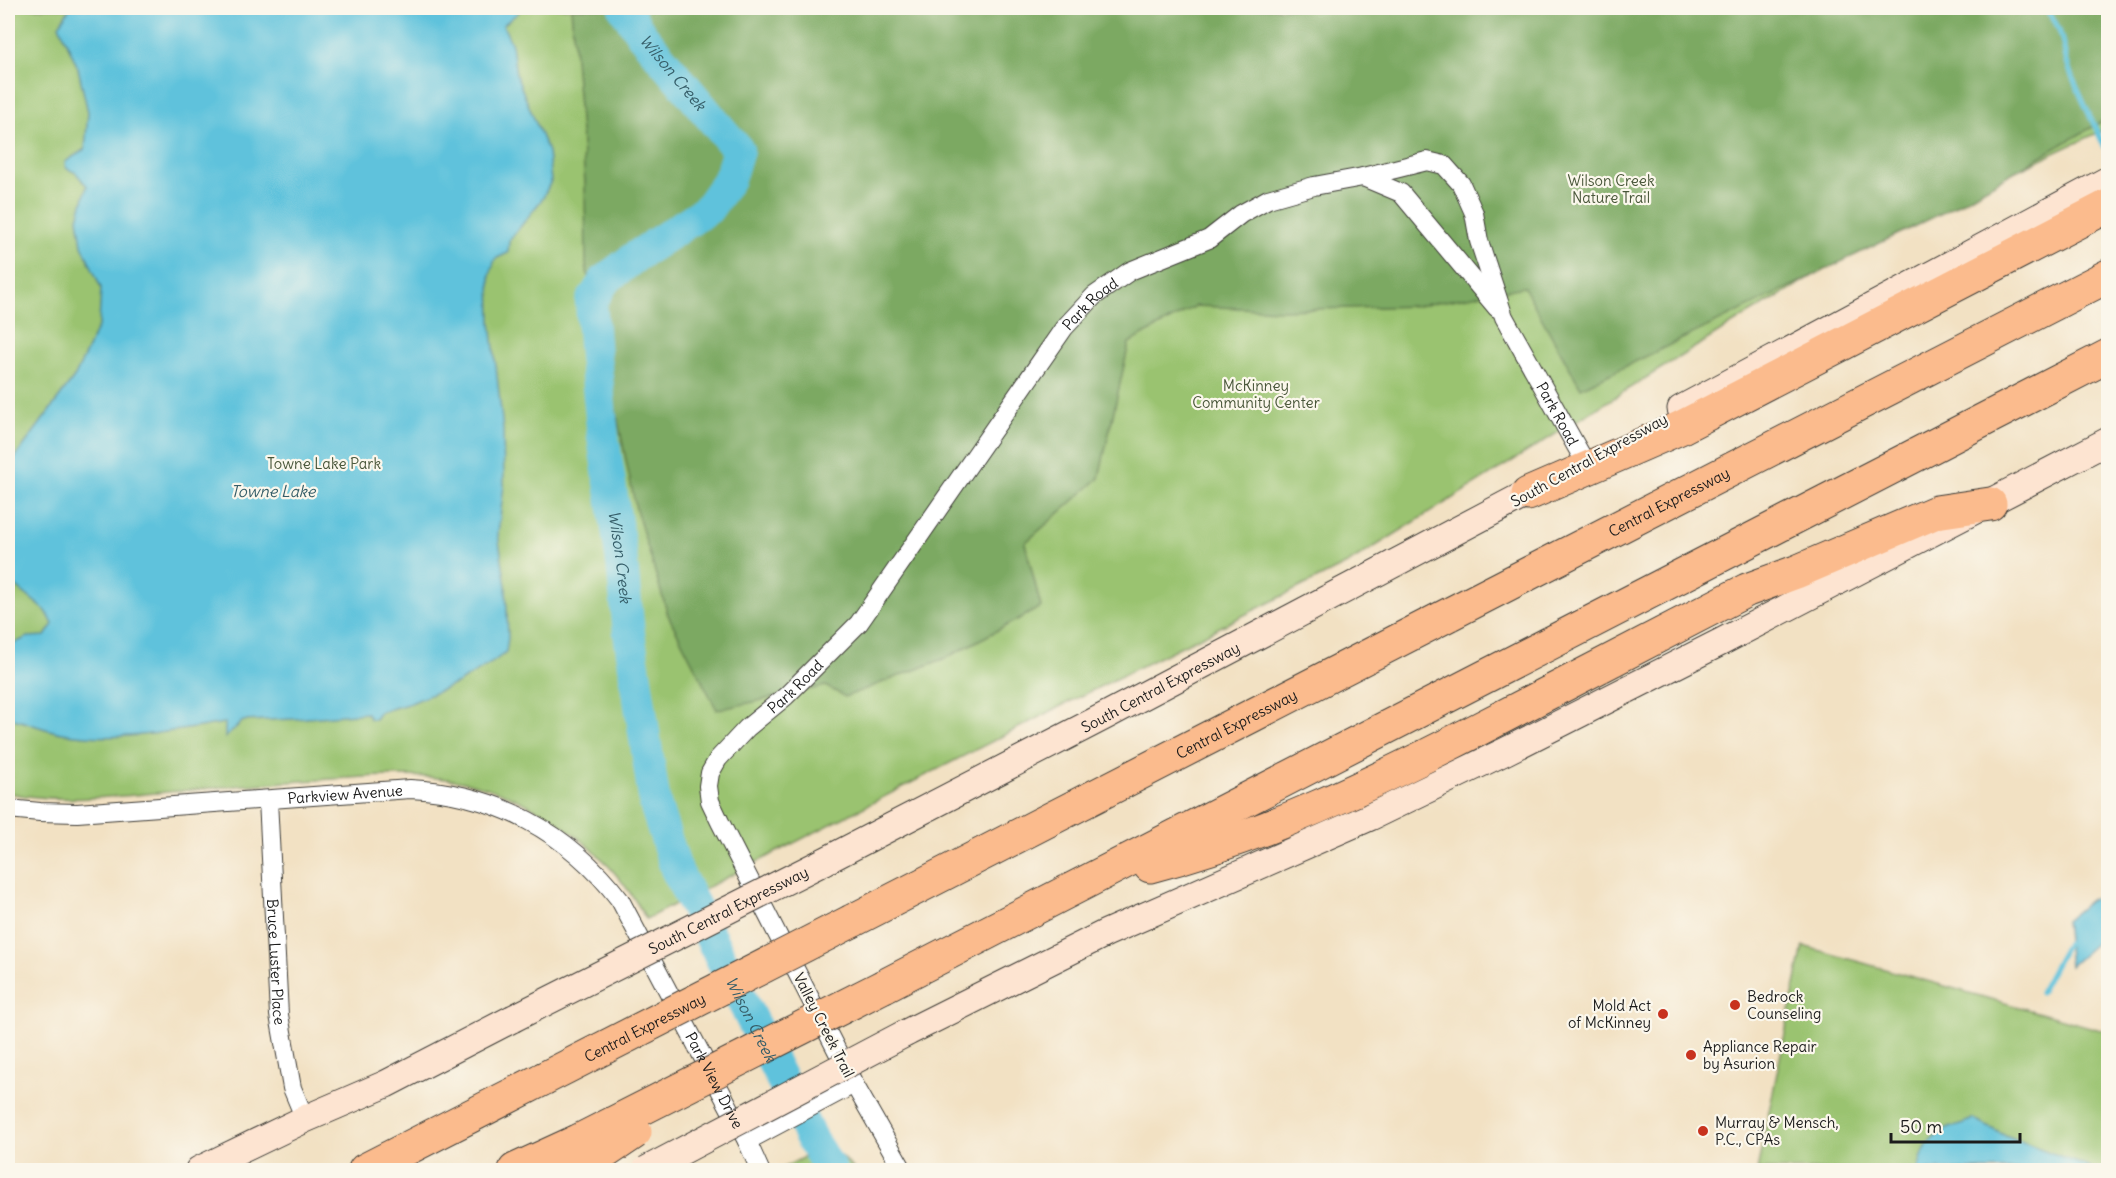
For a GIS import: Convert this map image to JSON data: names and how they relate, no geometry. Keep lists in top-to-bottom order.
{
  "streets": {
    "highway": ["Central Expressway"],
    "main road": ["South Central Expressway"],
    "street": [
      "Park Road",
      "Parkview Avenue",
      "Bruce Luster Place",
      "Valley Creek Trail",
      "Park View Drive"
    ]
  },
  "crossings": [
    ["Park Road", "South Central Expressway"],
    ["Park Road", "Valley Creek Trail"],
    ["South Central Expressway", "Bruce Luster Place"],
    ["Parkview Avenue", "Bruce Luster Place"],
    ["Parkview Avenue", "Park View Drive"]
  ],
  "water": ["Wilson Creek", "Towne Lake"],
  "parks": ["Wilson Creek Nature Trail", "McKinney Community Center", "Towne Lake Park"],
  "places": [
    "Bedrock Counseling",
    "Mold Act of McKinney",
    "Appliance Repair by Asurion",
    "Murray & Mensch, P.C., CPAs"
  ],
  "scale_bar": "50 m"
}
